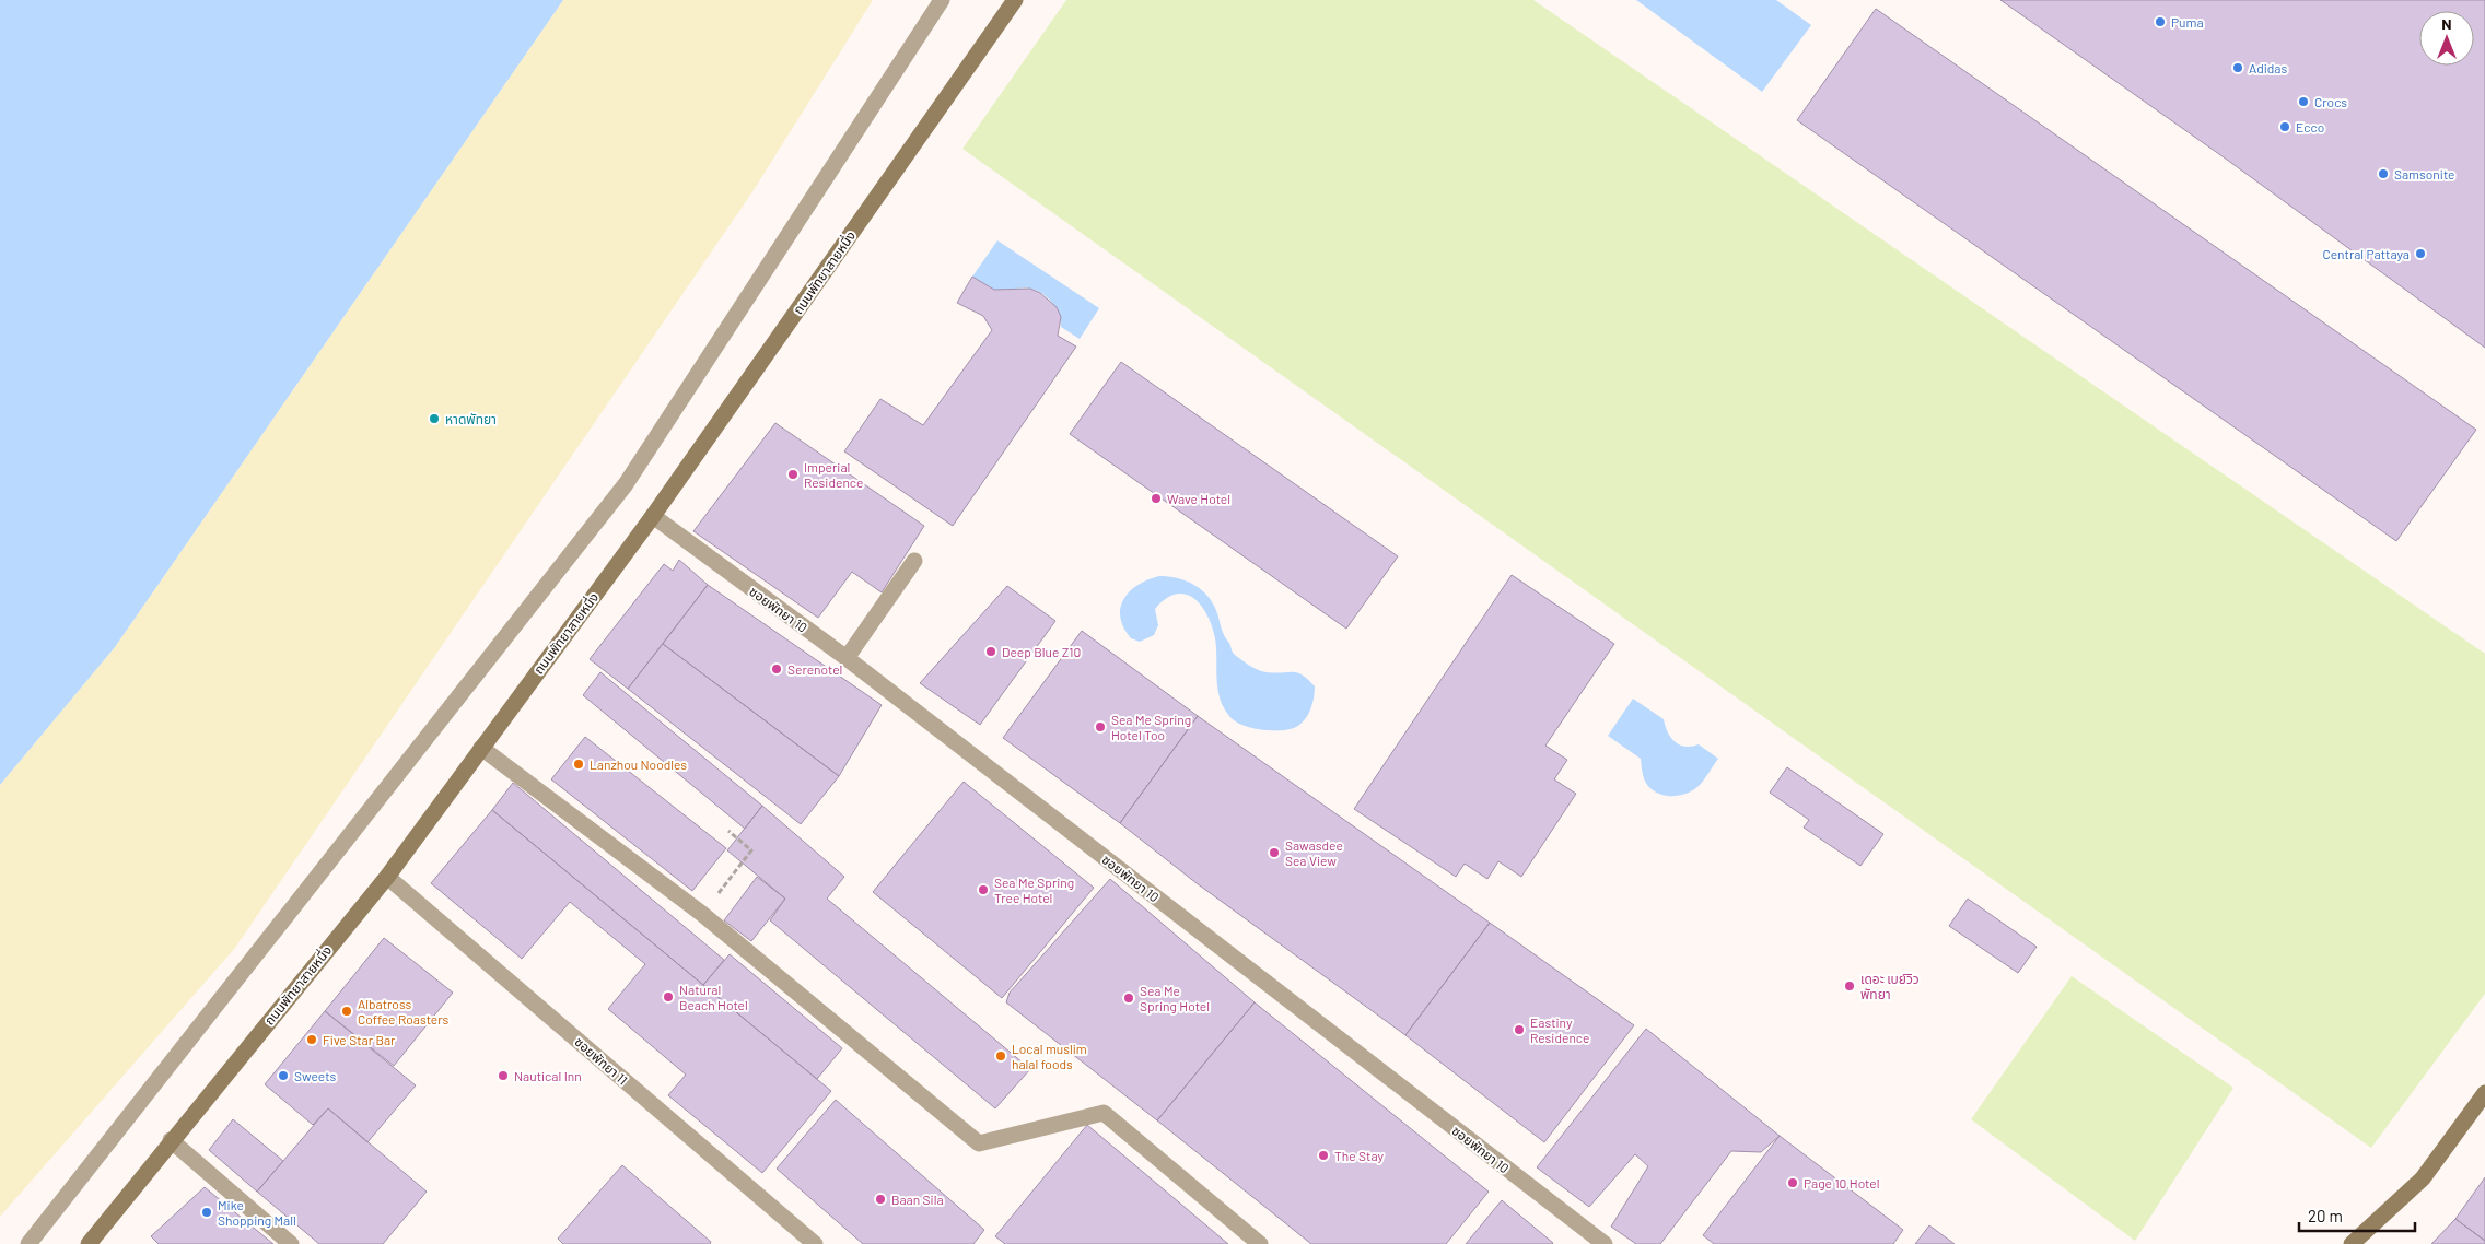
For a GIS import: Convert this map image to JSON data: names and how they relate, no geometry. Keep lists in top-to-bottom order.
{
  "streets": {
    "main road": ["ถนนพัทยาสายหนึ่ง"],
    "street": ["ซอยพัทยา 10", "ซอยพัทยา 11"]
  },
  "crossings": [
    ["ถนนพัทยาสายหนึ่ง", "ซอยพัทยา 10"],
    ["ถนนพัทยาสายหนึ่ง", "ซอยพัทยา 11"]
  ],
  "places": [
    "Puma",
    "Adidas",
    "Crocs",
    "Ecco",
    "Samsonite",
    "Central Pattaya",
    "หาดพัทยา",
    "Imperial Residence",
    "Wave Hotel",
    "Deep Blue Z10",
    "Serenotel",
    "Sea Me Spring Hotel Too",
    "Lanzhou Noodles",
    "Sawasdee Sea View",
    "Sea Me Spring Tree Hotel",
    "เดอะ เบย์วิว พัทยา",
    "Natural Beach Hotel",
    "Sea Me Spring Hotel",
    "Albatross Coffee Roasters",
    "Eastiny Residence",
    "Five Star Bar",
    "Local muslim halal foods",
    "Sweets",
    "Nautical Inn",
    "The Stay",
    "Page 10 Hotel",
    "Baan Sila",
    "Mike Shopping Mall"
  ],
  "scale_bar": "20 m",
  "north": "top"
}
